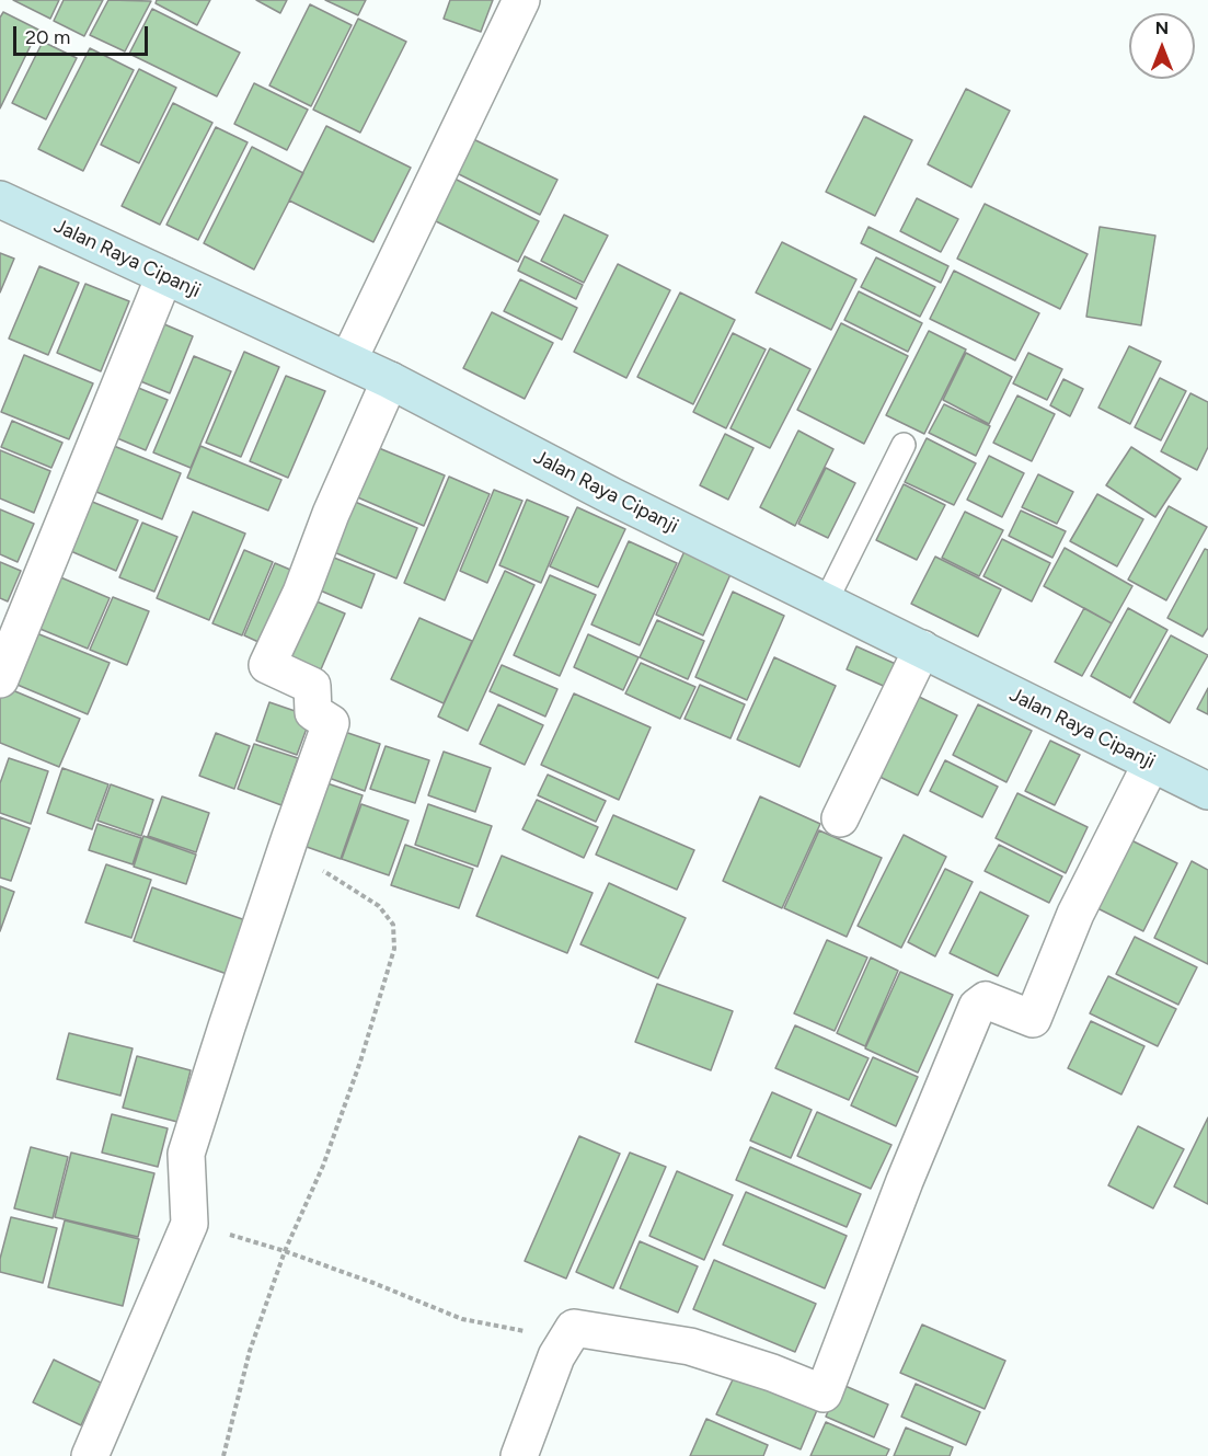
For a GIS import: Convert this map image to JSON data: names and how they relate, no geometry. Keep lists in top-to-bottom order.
{
  "streets": {
    "main road": ["Jalan Raya Cipanji"]
  },
  "scale_bar": "20 m",
  "north": "top"
}
